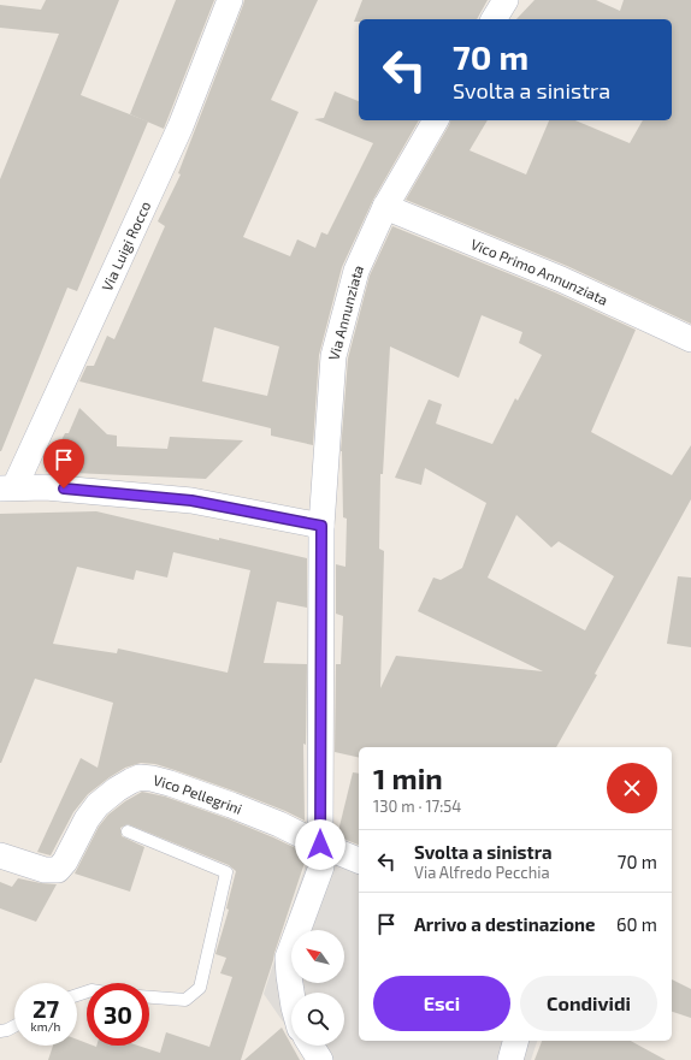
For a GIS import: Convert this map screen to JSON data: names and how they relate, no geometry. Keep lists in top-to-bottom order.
{
  "streets": {
    "street": [
      "Via Luigi Rocco",
      "Vico Primo Annunziata",
      "Via Annunziata",
      "Vico Pellegrini"
    ]
  },
  "crossings": [
    ["Vico Primo Annunziata", "Via Annunziata"],
    ["Via Annunziata", "Vico Pellegrini"]
  ],
  "north": "top left",
  "page": {
    "turn": ["70 m", "Svolta a sinistra"],
    "heading": ["1 min", "130 m · 17:54"],
    "list": [
      {
        "name": "Svolta a sinistra",
        "note": "Via Alfredo Pecchia",
        "value": "70 m"
      },
      {
        "name": "Arrivo a destinazione",
        "value": "60 m"
      }
    ],
    "buttons": ["Esci", "Condividi"],
    "speed": "27 km/h",
    "limit": "30"
  }
}
